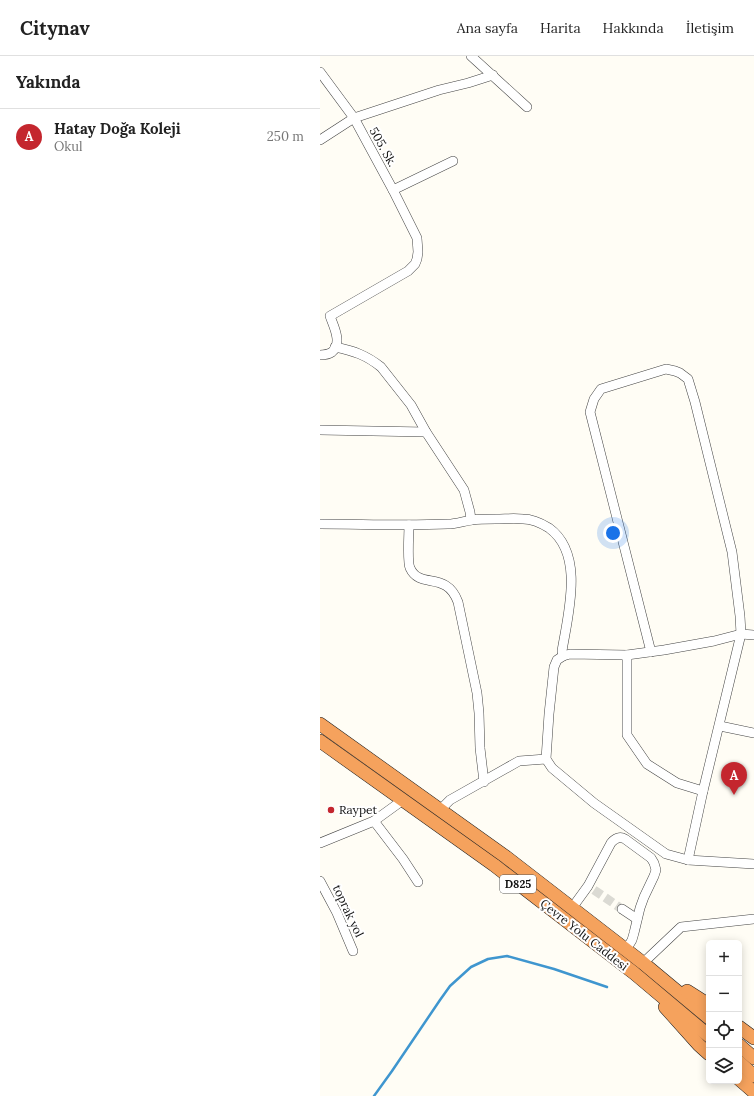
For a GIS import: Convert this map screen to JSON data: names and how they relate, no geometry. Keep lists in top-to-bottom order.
{
  "streets": {
    "highway": ["D825", "Çevre Yolu Caddesi"],
    "street": ["505. Sk.", "toprak yol"]
  },
  "places": ["Raypet"],
  "page": {
    "header": "Citynav",
    "nav": [
      "Ana sayfa",
      "Harita",
      "Hakkında",
      "İletişim"
    ],
    "heading": "Yakında",
    "list": [
      {
        "mark": "A",
        "name": "Hatay Doğa Koleji",
        "note": "Okul",
        "value": "250 m"
      }
    ],
    "pins": "A",
    "map_buttons": ["+", "−"]
  }
}
